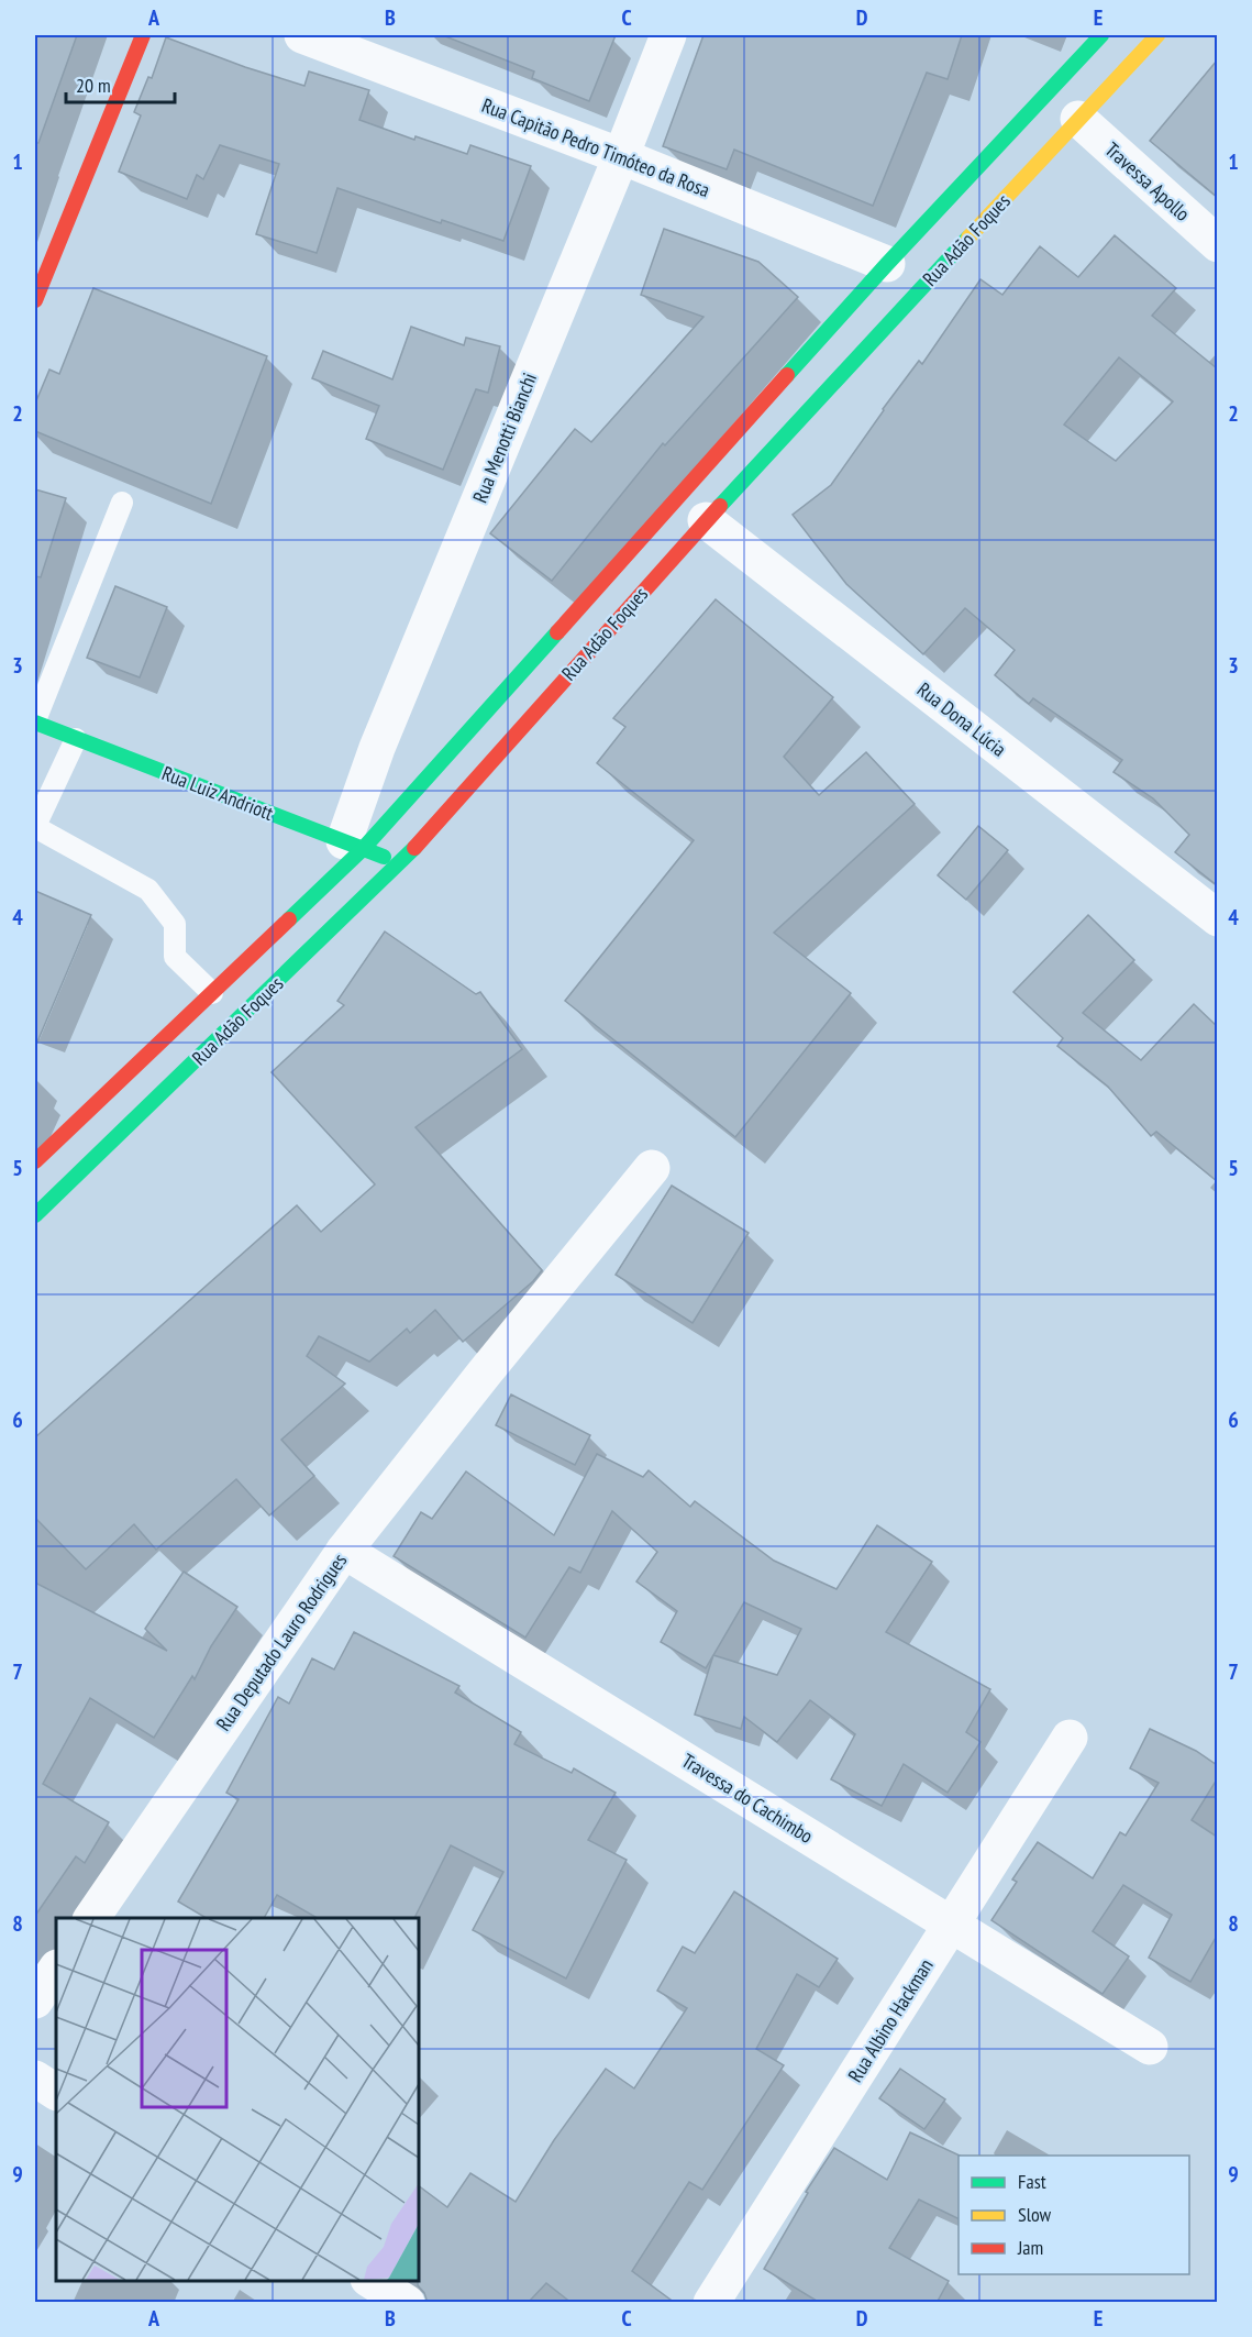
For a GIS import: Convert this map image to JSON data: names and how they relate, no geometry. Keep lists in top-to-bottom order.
{
  "streets": {
    "main road": ["Rua Adão Foques", "Rua Luiz Andriott"],
    "street": [
      "Rua Capitão Pedro Timóteo da Rosa",
      "Travessa Apollo",
      "Rua Menotti Bianchi",
      "Rua Dona Lúcia",
      "Rua Deputado Lauro Rodrigues",
      "Travessa do Cachimbo",
      "Rua Albino Hackman"
    ]
  },
  "crossings": [
    ["Rua Capitão Pedro Timóteo da Rosa", "Rua Adão Foques"],
    ["Rua Capitão Pedro Timóteo da Rosa", "Rua Menotti Bianchi"],
    ["Travessa Apollo", "Rua Adão Foques"],
    ["Rua Adão Foques", "Rua Menotti Bianchi"],
    ["Rua Adão Foques", "Rua Dona Lúcia"],
    ["Rua Adão Foques", "Rua Luiz Andriott"],
    ["Rua Menotti Bianchi", "Rua Luiz Andriott"],
    ["Rua Deputado Lauro Rodrigues", "Travessa do Cachimbo"],
    ["Travessa do Cachimbo", "Rua Albino Hackman"]
  ],
  "legend": ["Fast", "Slow", "Jam"],
  "scale_bar": "20 m",
  "grid": {
    "columns": [
      "A",
      "B",
      "C",
      "D",
      "E"
    ],
    "rows": [
      "1",
      "2",
      "3",
      "4",
      "5",
      "6",
      "7",
      "8",
      "9"
    ]
  }
}
